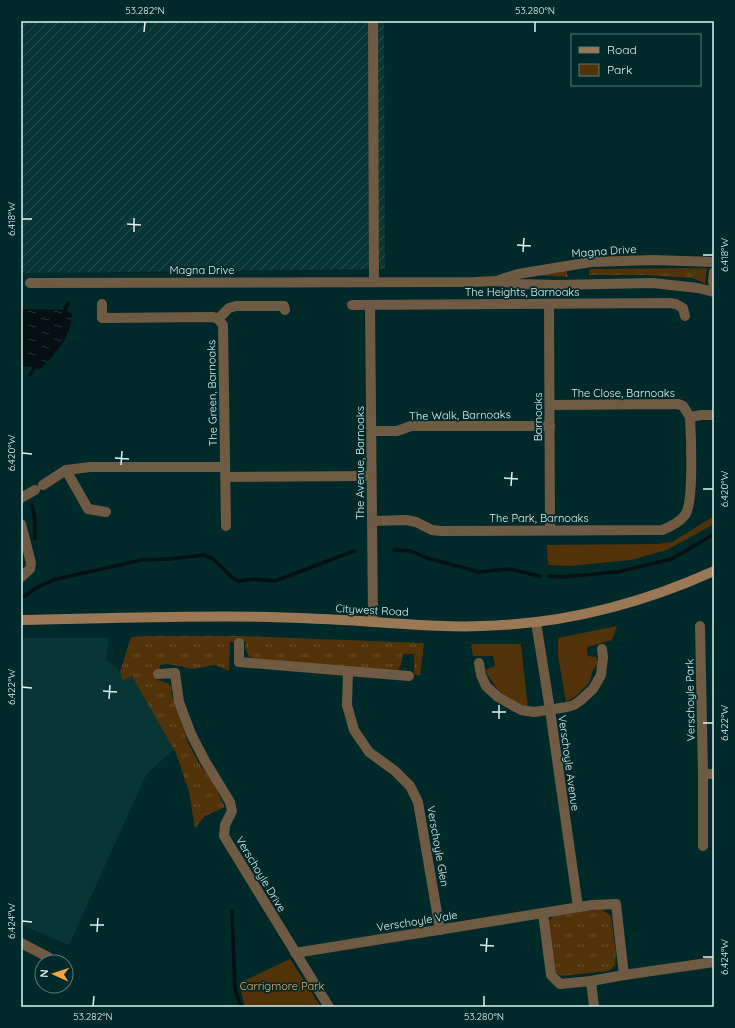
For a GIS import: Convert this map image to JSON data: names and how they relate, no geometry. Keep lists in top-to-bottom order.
{
  "streets": {
    "street": [
      "Magna Drive",
      "The Heights, Barnoaks",
      "The Green, Barnoaks",
      "The Close, Barnoaks",
      "The Walk, Barnoaks",
      "Barnoaks",
      "The Avenue, Barnoaks",
      "The Park, Barnoaks",
      "Citywest Road",
      "Verschoyle Park",
      "Verschoyle Avenue",
      "Verschoyle Glen",
      "Verschoyle Drive",
      "Verschoyle Vale"
    ]
  },
  "crossings": [
    ["The Heights, Barnoaks", "Barnoaks"],
    ["The Heights, Barnoaks", "The Avenue, Barnoaks"],
    ["The Close, Barnoaks", "Barnoaks"],
    ["The Close, Barnoaks", "The Park, Barnoaks"],
    ["The Walk, Barnoaks", "Barnoaks"],
    ["The Walk, Barnoaks", "The Avenue, Barnoaks"],
    ["Barnoaks", "The Park, Barnoaks"],
    ["The Avenue, Barnoaks", "The Park, Barnoaks"],
    ["The Avenue, Barnoaks", "Citywest Road"],
    ["Citywest Road", "Verschoyle Avenue"],
    ["Verschoyle Glen", "Verschoyle Vale"],
    ["Verschoyle Drive", "Verschoyle Vale"]
  ],
  "parks": ["Carrigmore Park"],
  "legend": ["Road", "Park"],
  "north": "left",
  "coordinates": [
    "53.282°N",
    "53.280°N",
    "6.418°W",
    "6.420°W",
    "6.422°W",
    "6.424°W"
  ]
}
